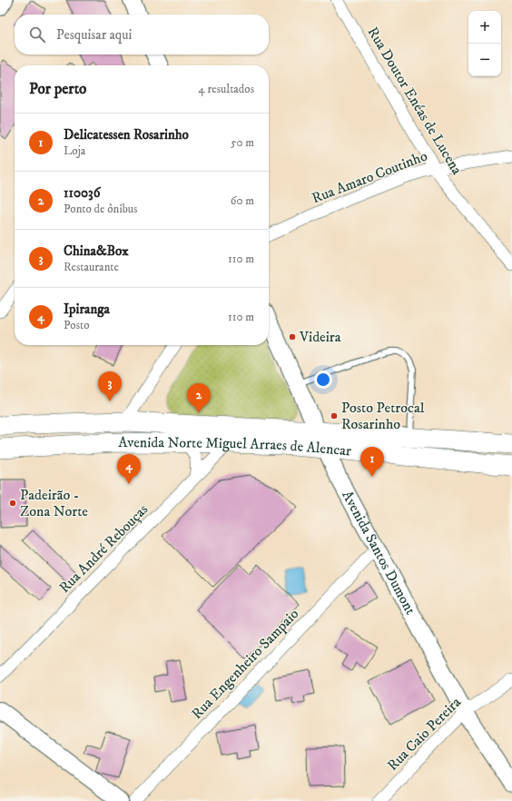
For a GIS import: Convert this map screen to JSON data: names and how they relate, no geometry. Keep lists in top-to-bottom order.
{
  "streets": {
    "main road": ["Avenida Norte Miguel Arraes de Alencar"],
    "street": [
      "Rua Doutor Enéas de Lucena",
      "Rua Amaro Coutinho",
      "Rua André Rebouças",
      "Avenida Santos Dumont",
      "Rua Engenheiro Sampaio",
      "Rua Caio Pereira"
    ]
  },
  "crossings": [
    ["Rua Doutor Enéas de Lucena", "Rua Amaro Coutinho"],
    ["Avenida Norte Miguel Arraes de Alencar", "Rua André Rebouças"],
    ["Avenida Norte Miguel Arraes de Alencar", "Avenida Santos Dumont"],
    ["Avenida Santos Dumont", "Rua Engenheiro Sampaio"],
    ["Avenida Santos Dumont", "Rua Caio Pereira"]
  ],
  "places": ["Videira", "Posto Petrocal Rosarinho", "Padeirão - Zona Norte"],
  "page": {
    "map_buttons": ["+", "−"],
    "search": "Pesquisar aqui",
    "heading": ["Por perto", "4 resultados"],
    "list": [
      {
        "mark": "1",
        "name": "Delicatessen Rosarinho",
        "note": "Loja",
        "value": "50 m"
      },
      {
        "mark": "2",
        "name": "110036",
        "note": "Ponto de ônibus",
        "value": "60 m"
      },
      {
        "mark": "3",
        "name": "China&Box",
        "note": "Restaurante",
        "value": "110 m"
      },
      {
        "mark": "4",
        "name": "Ipiranga",
        "note": "Posto",
        "value": "110 m"
      }
    ],
    "pins": [
      "3",
      "2",
      "1",
      "4"
    ]
  }
}
